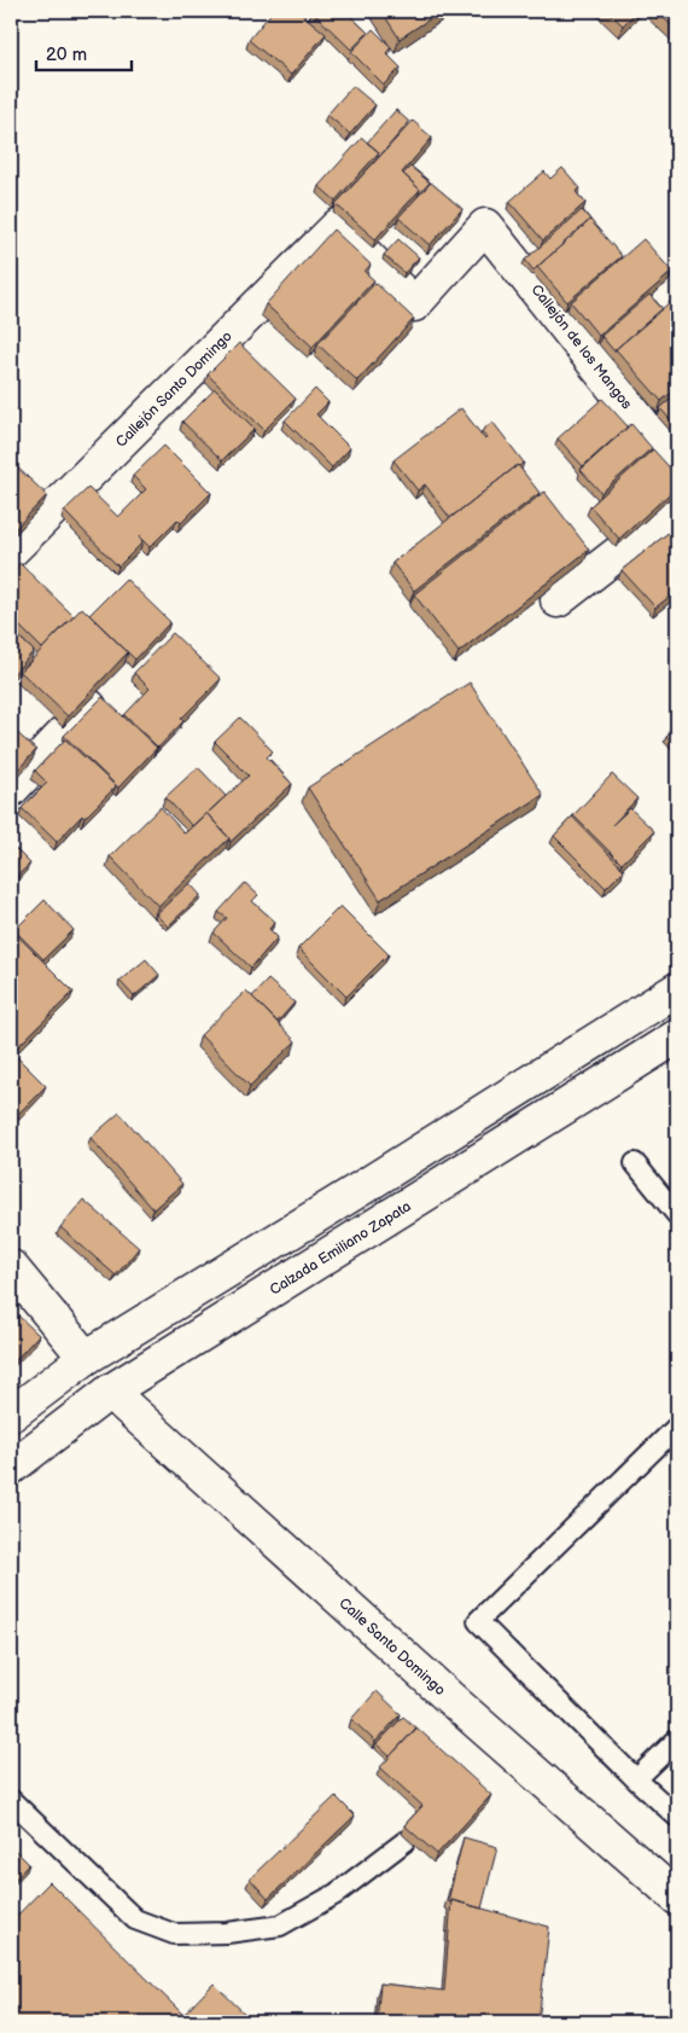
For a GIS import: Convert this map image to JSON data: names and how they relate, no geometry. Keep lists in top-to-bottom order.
{
  "streets": {
    "street": [
      "Callejón de los Mangos",
      "Callejón Santo Domingo",
      "Calzada Emiliano Zapata",
      "Calle Santo Domingo"
    ]
  },
  "crossings": [
    ["Callejón de los Mangos", "Callejón Santo Domingo"],
    ["Calzada Emiliano Zapata", "Calle Santo Domingo"]
  ],
  "scale_bar": "20 m"
}
